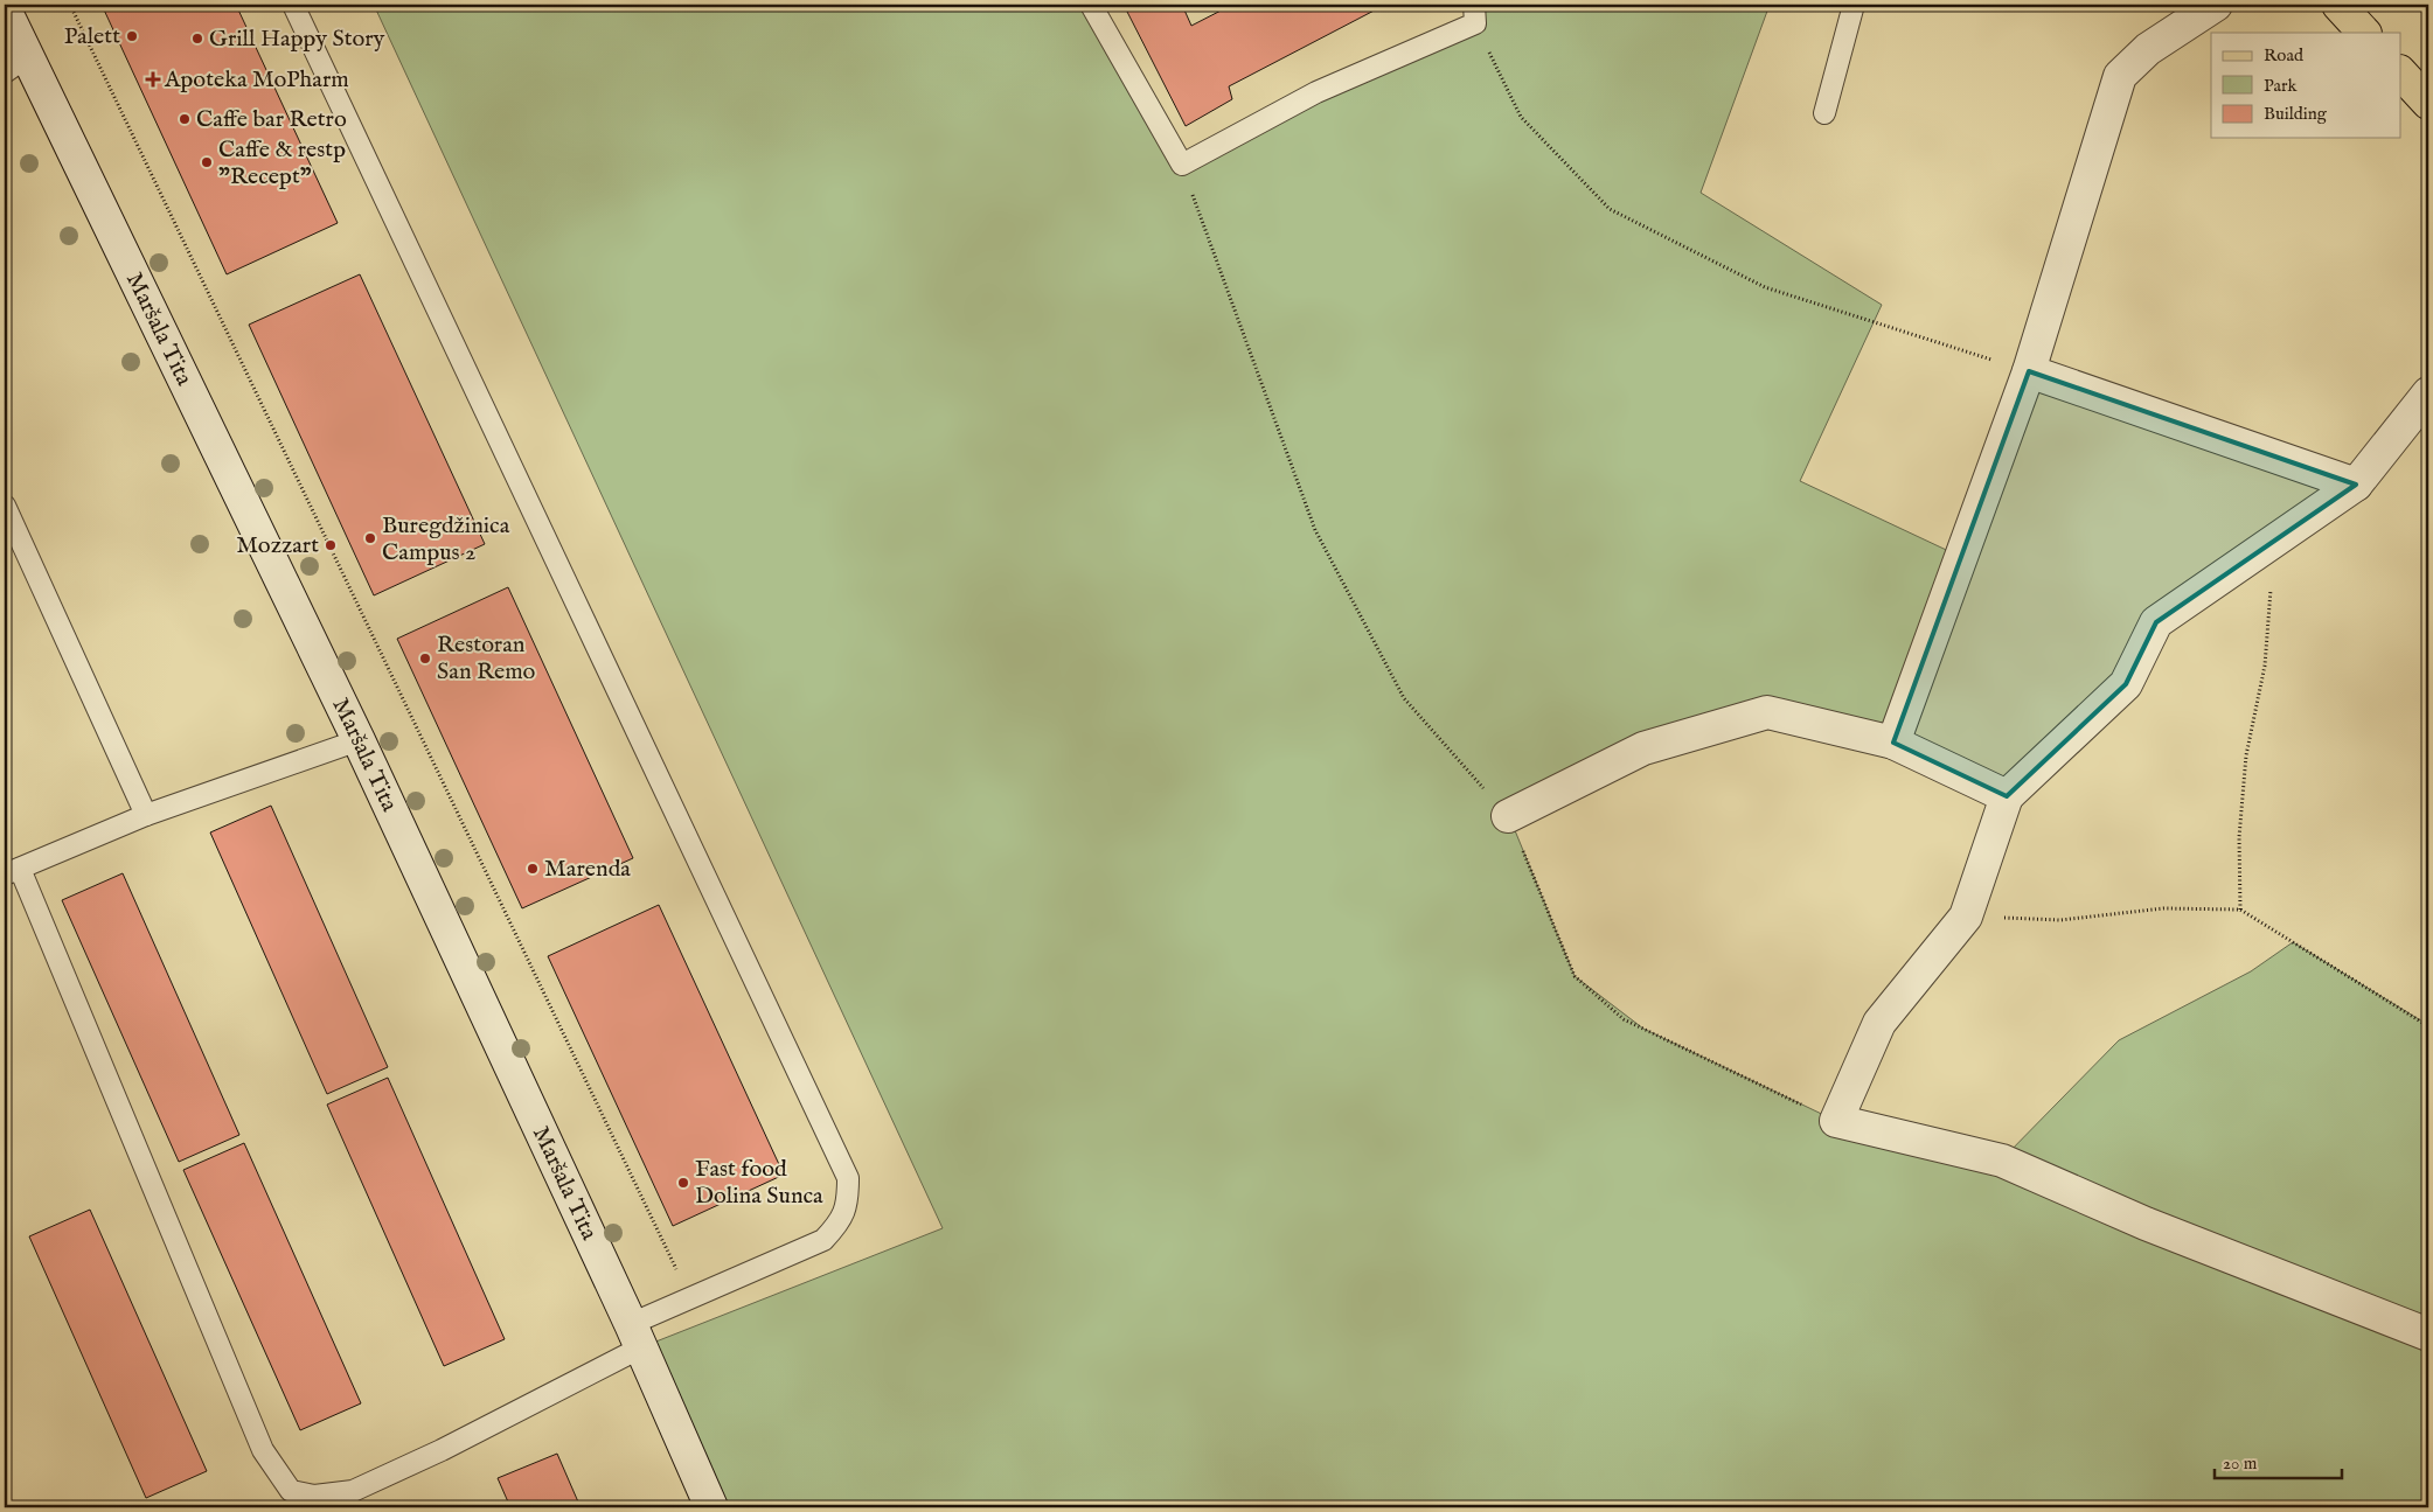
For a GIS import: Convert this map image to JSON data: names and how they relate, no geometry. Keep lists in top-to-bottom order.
{
  "streets": {
    "street": ["Maršala Tita"]
  },
  "places": {
    "other": [
      "Palett",
      "Grill Happy Story",
      "Caffe bar Retro",
      "Caffe & restp \"Recept\"",
      "Buregdžinica Campus 2",
      "Mozzart",
      "Restoran San Remo",
      "Marenda",
      "Fast food Dolina Sunca"
    ],
    "health": ["Apoteka MoPharm"]
  },
  "legend": ["Road", "Park", "Building"],
  "scale_bar": "20 m"
}
